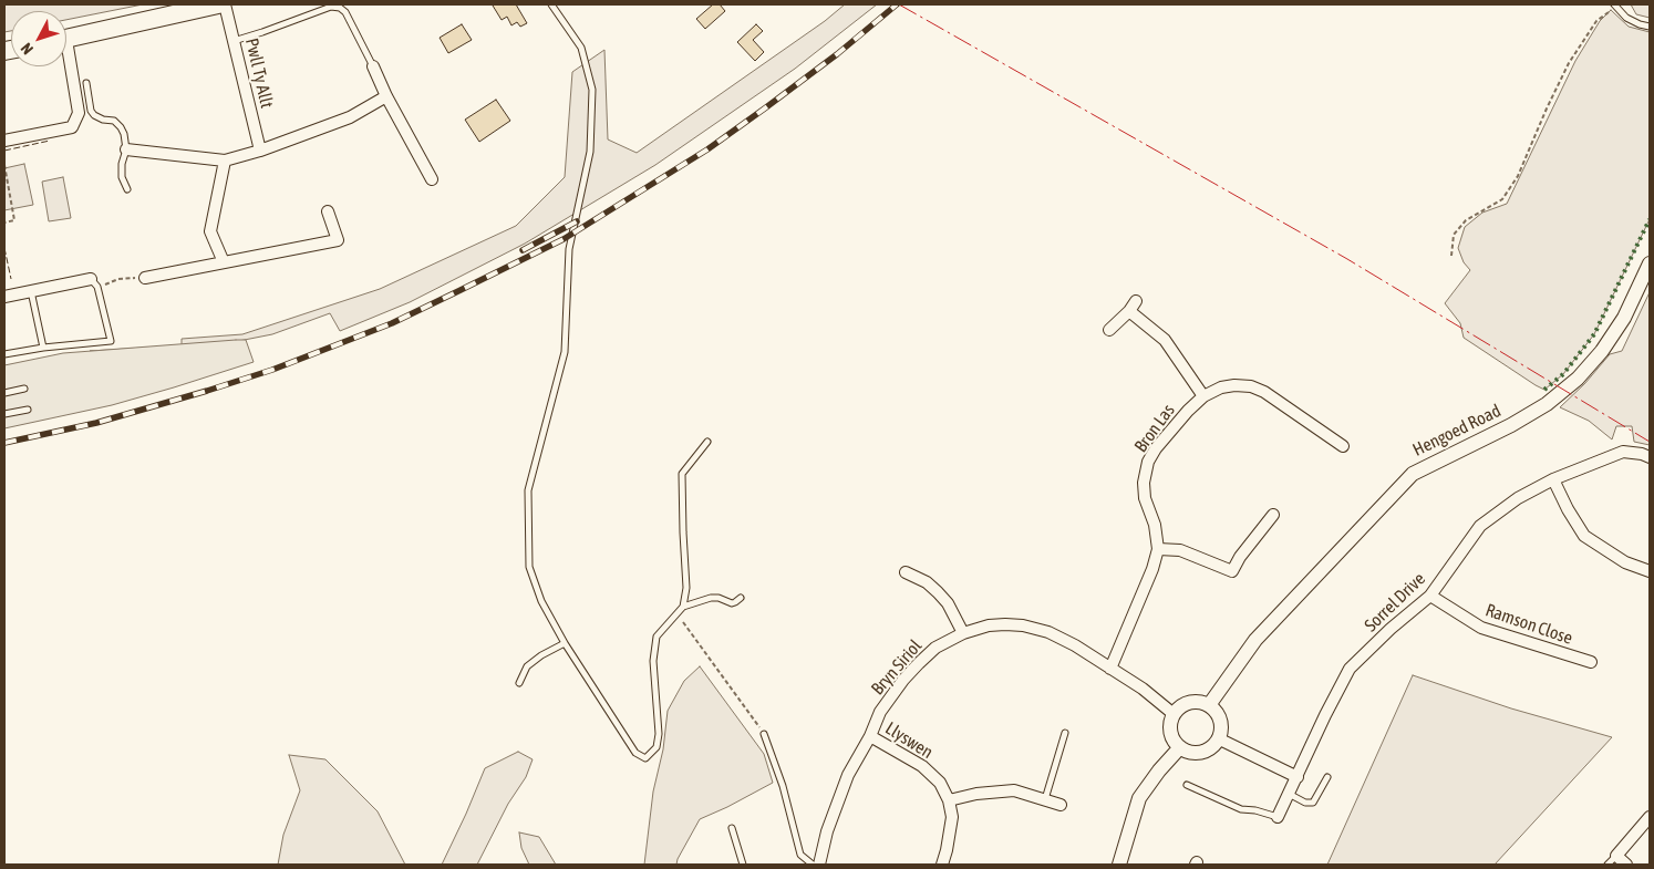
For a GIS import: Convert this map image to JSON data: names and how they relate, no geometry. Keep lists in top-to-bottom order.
{
  "streets": {
    "street": [
      "Pwll Ty Allt",
      "Bron Las",
      "Hengoed Road",
      "Sorrel Drive",
      "Ramson Close",
      "Bryn Siriol",
      "Llyswen"
    ]
  },
  "crossings": [
    ["Bron Las", "Bryn Siriol"],
    ["Hengoed Road", "Bryn Siriol"],
    ["Sorrel Drive", "Ramson Close"],
    ["Bryn Siriol", "Llyswen"]
  ],
  "north": "bottom left"
}
